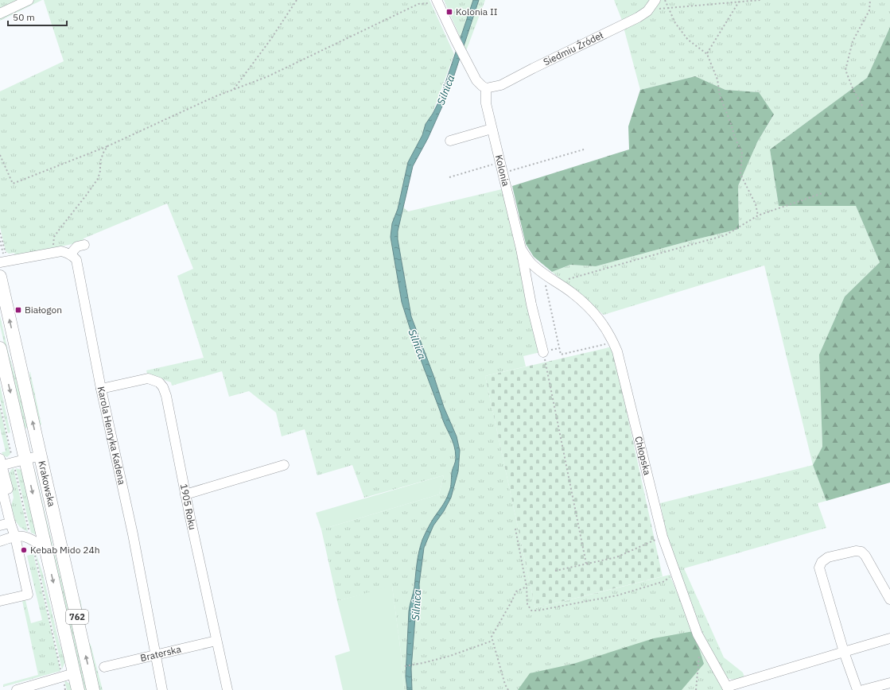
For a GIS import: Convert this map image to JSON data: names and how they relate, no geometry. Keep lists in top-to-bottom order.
{
  "streets": {
    "main road": ["Krakowska", "762"],
    "street": [
      "Siedmiu Źródeł",
      "Kolonia",
      "Karola Henryka Kadena",
      "Chłopska",
      "1905 Roku",
      "Braterska"
    ]
  },
  "crossings": [
    ["Siedmiu Źródeł", "Kolonia"],
    ["Kolonia", "Chłopska"],
    ["Karola Henryka Kadena", "1905 Roku"],
    ["Karola Henryka Kadena", "Braterska"],
    ["1905 Roku", "Braterska"]
  ],
  "water": ["Silnica"],
  "places": {
    "transit": ["Kolonia II", "Białogon"],
    "other": ["Kebab Mido 24h"]
  },
  "scale_bar": "50 m"
}
